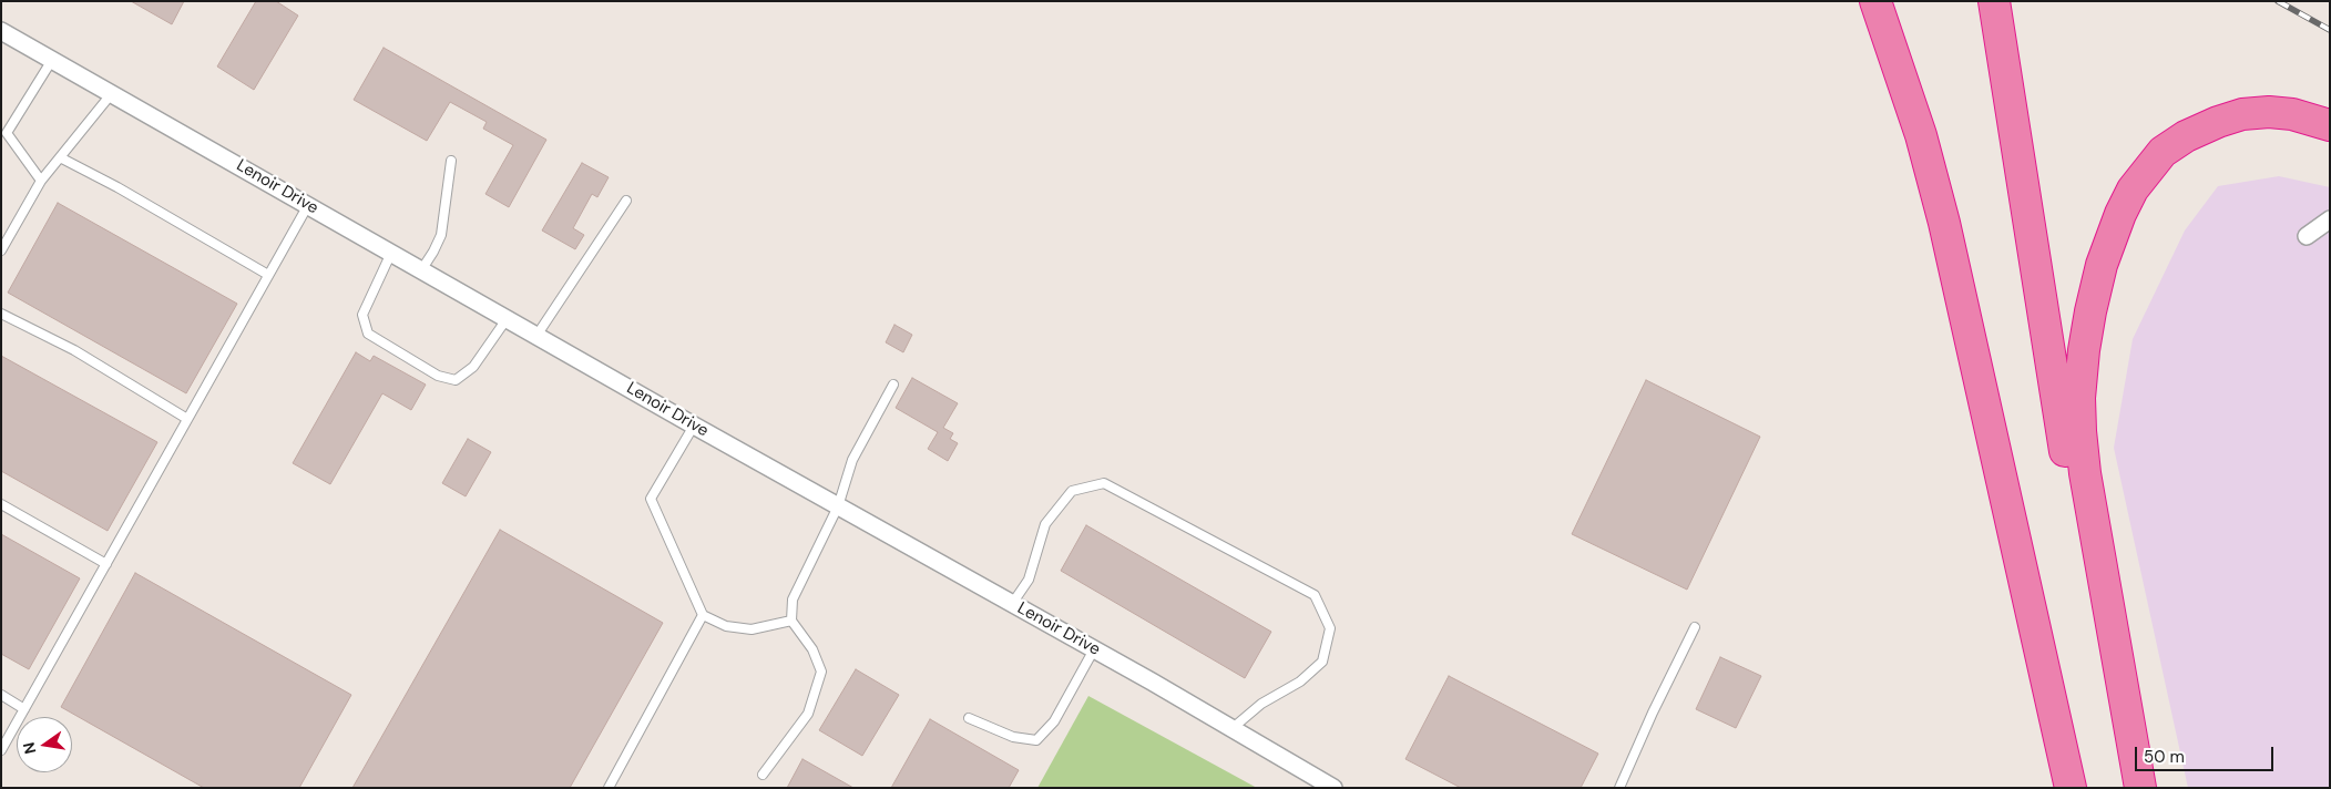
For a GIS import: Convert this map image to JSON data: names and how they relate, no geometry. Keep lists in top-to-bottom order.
{
  "streets": {
    "street": ["Lenoir Drive"]
  },
  "scale_bar": "50 m",
  "north": "left"
}
